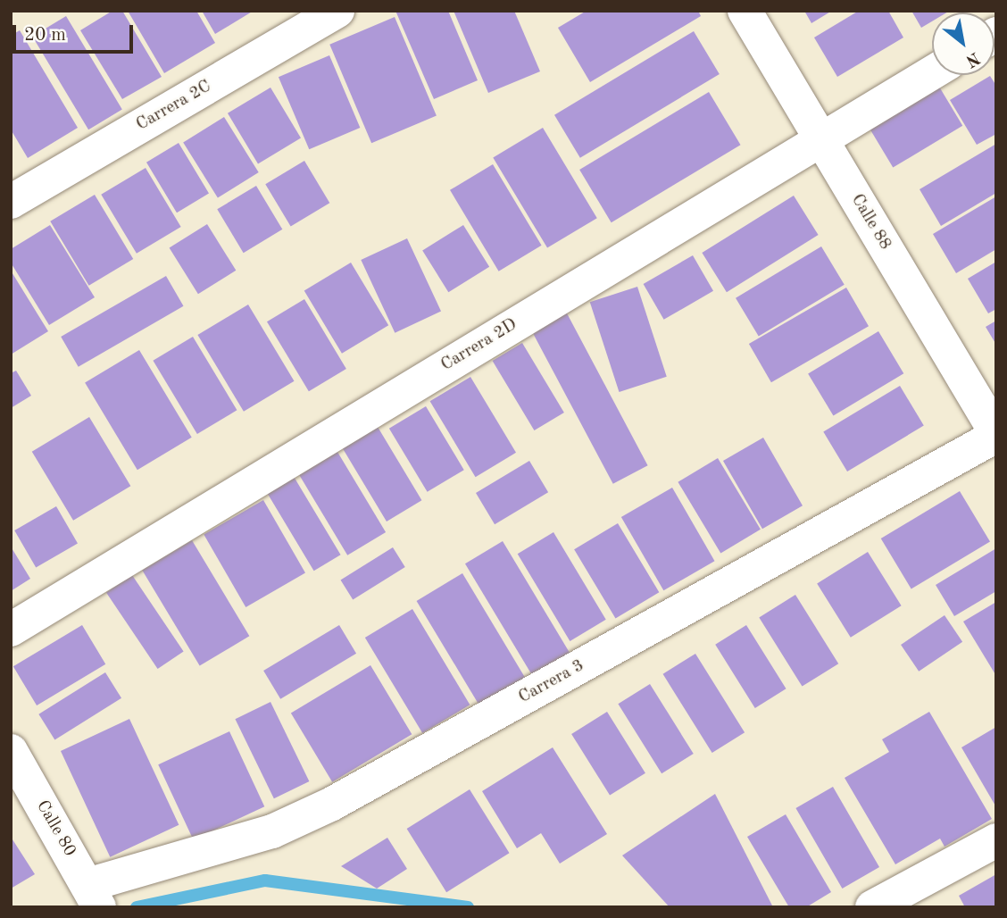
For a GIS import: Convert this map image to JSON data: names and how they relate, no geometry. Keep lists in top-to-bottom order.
{
  "streets": {
    "street": [
      "Carrera 2C",
      "Calle 88",
      "Carrera 2D",
      "Carrera 3",
      "Calle 80"
    ]
  },
  "crossings": [
    ["Calle 88", "Carrera 2D"],
    ["Calle 88", "Carrera 3"],
    ["Carrera 3", "Calle 80"]
  ],
  "scale_bar": "20 m",
  "north": "bottom right"
}
